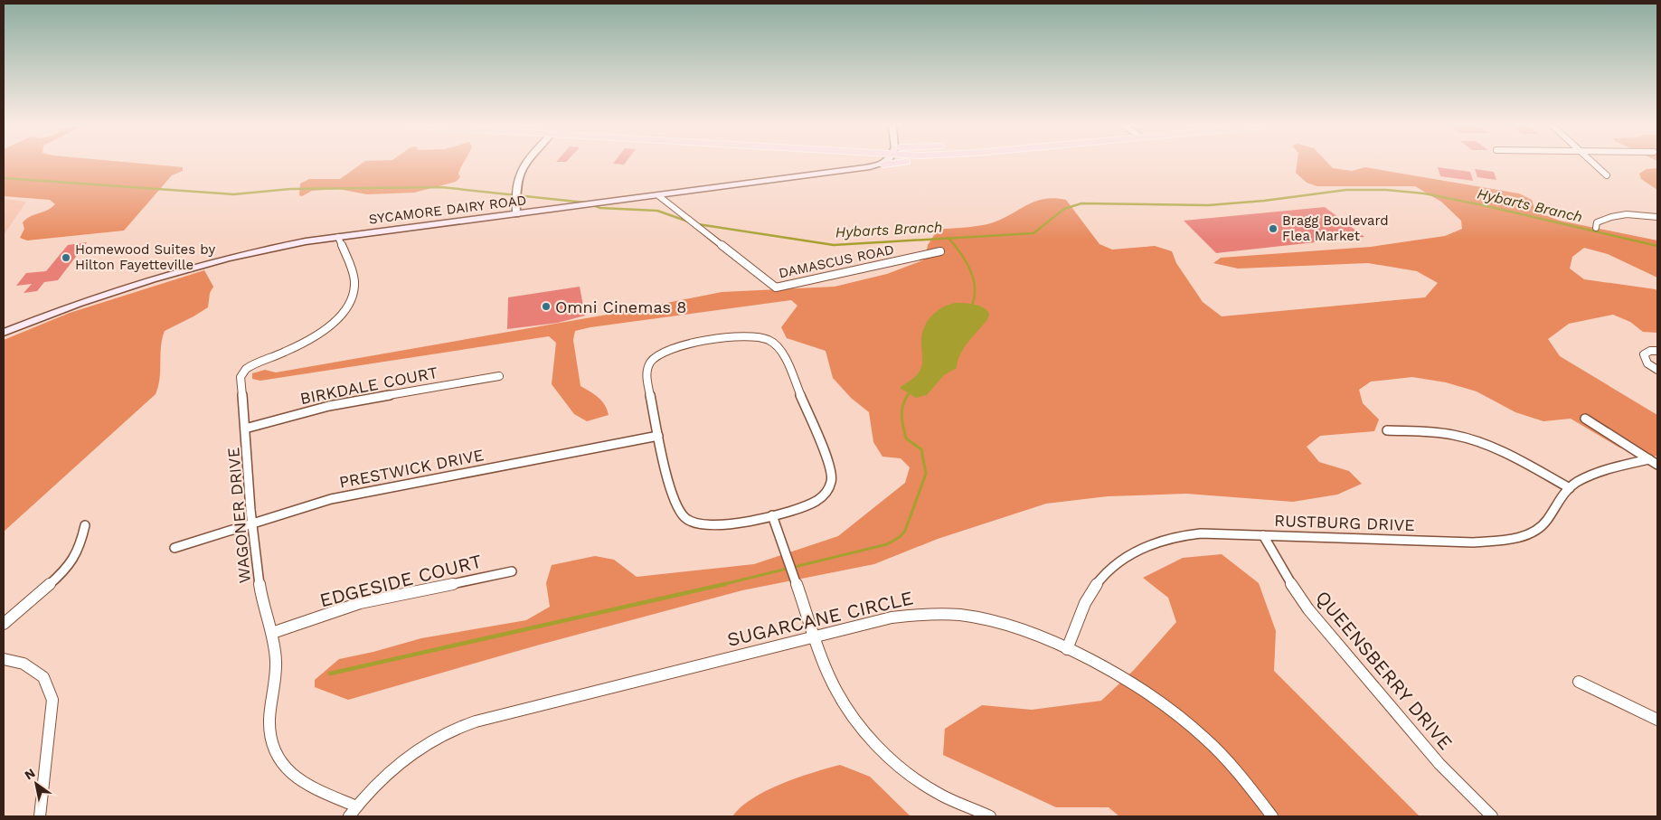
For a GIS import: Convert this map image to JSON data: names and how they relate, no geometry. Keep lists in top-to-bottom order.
{
  "streets": {
    "main road": ["SYCAMORE DAIRY ROAD"],
    "street": [
      "DAMASCUS ROAD",
      "BIRKDALE COURT",
      "PRESTWICK DRIVE",
      "WAGONER DRIVE",
      "RUSTBURG DRIVE",
      "EDGESIDE COURT",
      "SUGARCANE CIRCLE",
      "QUEENSBERRY DRIVE"
    ]
  },
  "crossings": [
    ["SYCAMORE DAIRY ROAD", "DAMASCUS ROAD"],
    ["SYCAMORE DAIRY ROAD", "WAGONER DRIVE"],
    ["BIRKDALE COURT", "WAGONER DRIVE"],
    ["PRESTWICK DRIVE", "WAGONER DRIVE"],
    ["WAGONER DRIVE", "EDGESIDE COURT"],
    ["WAGONER DRIVE", "SUGARCANE CIRCLE"],
    ["RUSTBURG DRIVE", "SUGARCANE CIRCLE"],
    ["RUSTBURG DRIVE", "QUEENSBERRY DRIVE"]
  ],
  "water": ["Hybarts Branch"],
  "places": ["Bragg Boulevard Flea Market", "Homewood Suites by Hilton Fayetteville", "Omni Cinemas 8"],
  "north": "top left"
}
